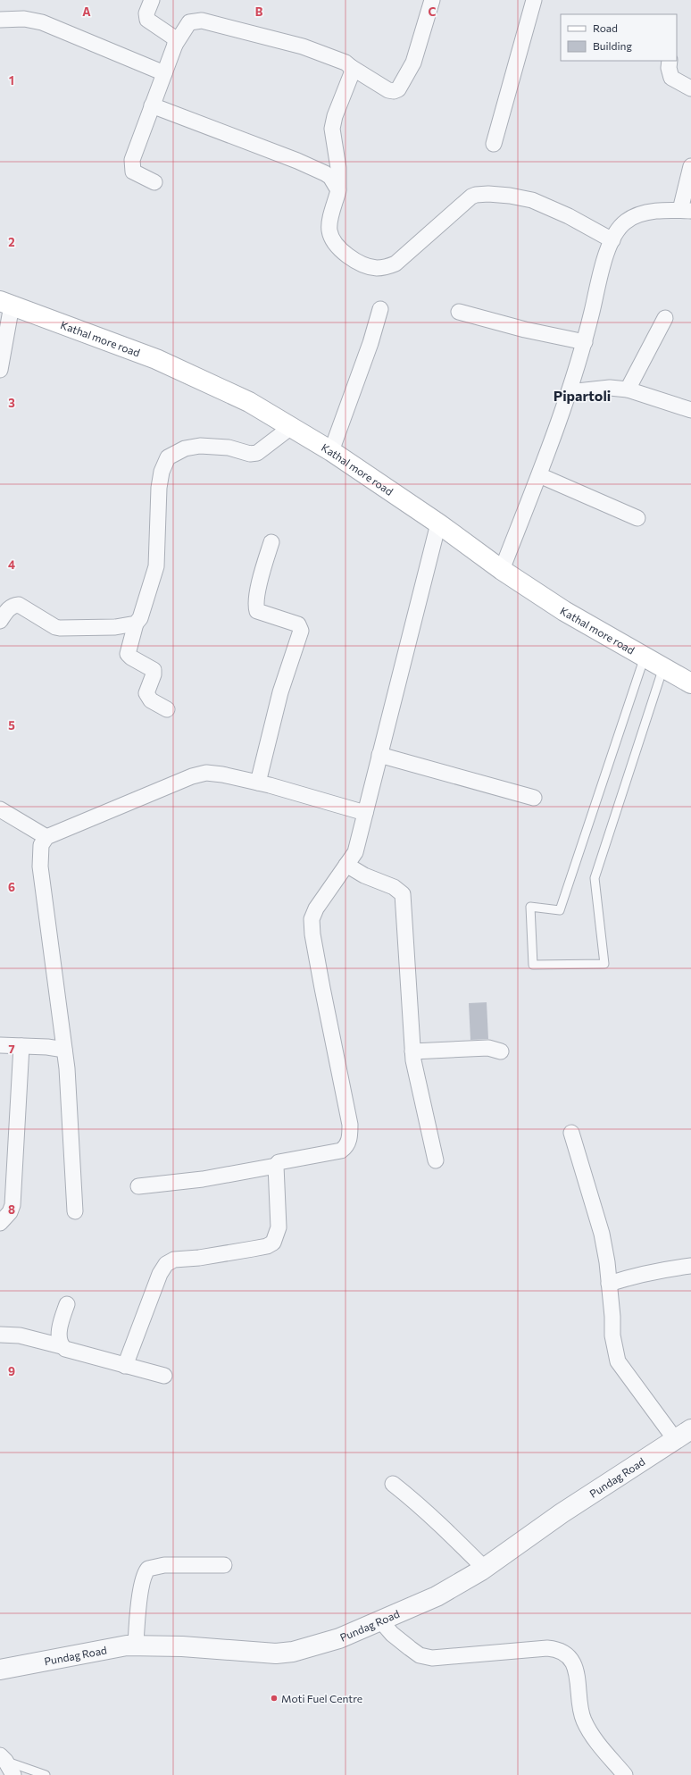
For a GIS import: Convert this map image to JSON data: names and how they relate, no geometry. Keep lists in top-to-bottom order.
{
  "streets": {
    "main road": ["Kathal more road"],
    "street": ["Pundag Road"]
  },
  "districts": ["Pipartoli"],
  "places": ["Moti Fuel Centre"],
  "legend": ["Road", "Building"],
  "grid": {
    "columns": ["A", "B", "C"],
    "rows": [
      "1",
      "2",
      "3",
      "4",
      "5",
      "6",
      "7",
      "8",
      "9"
    ]
  }
}
